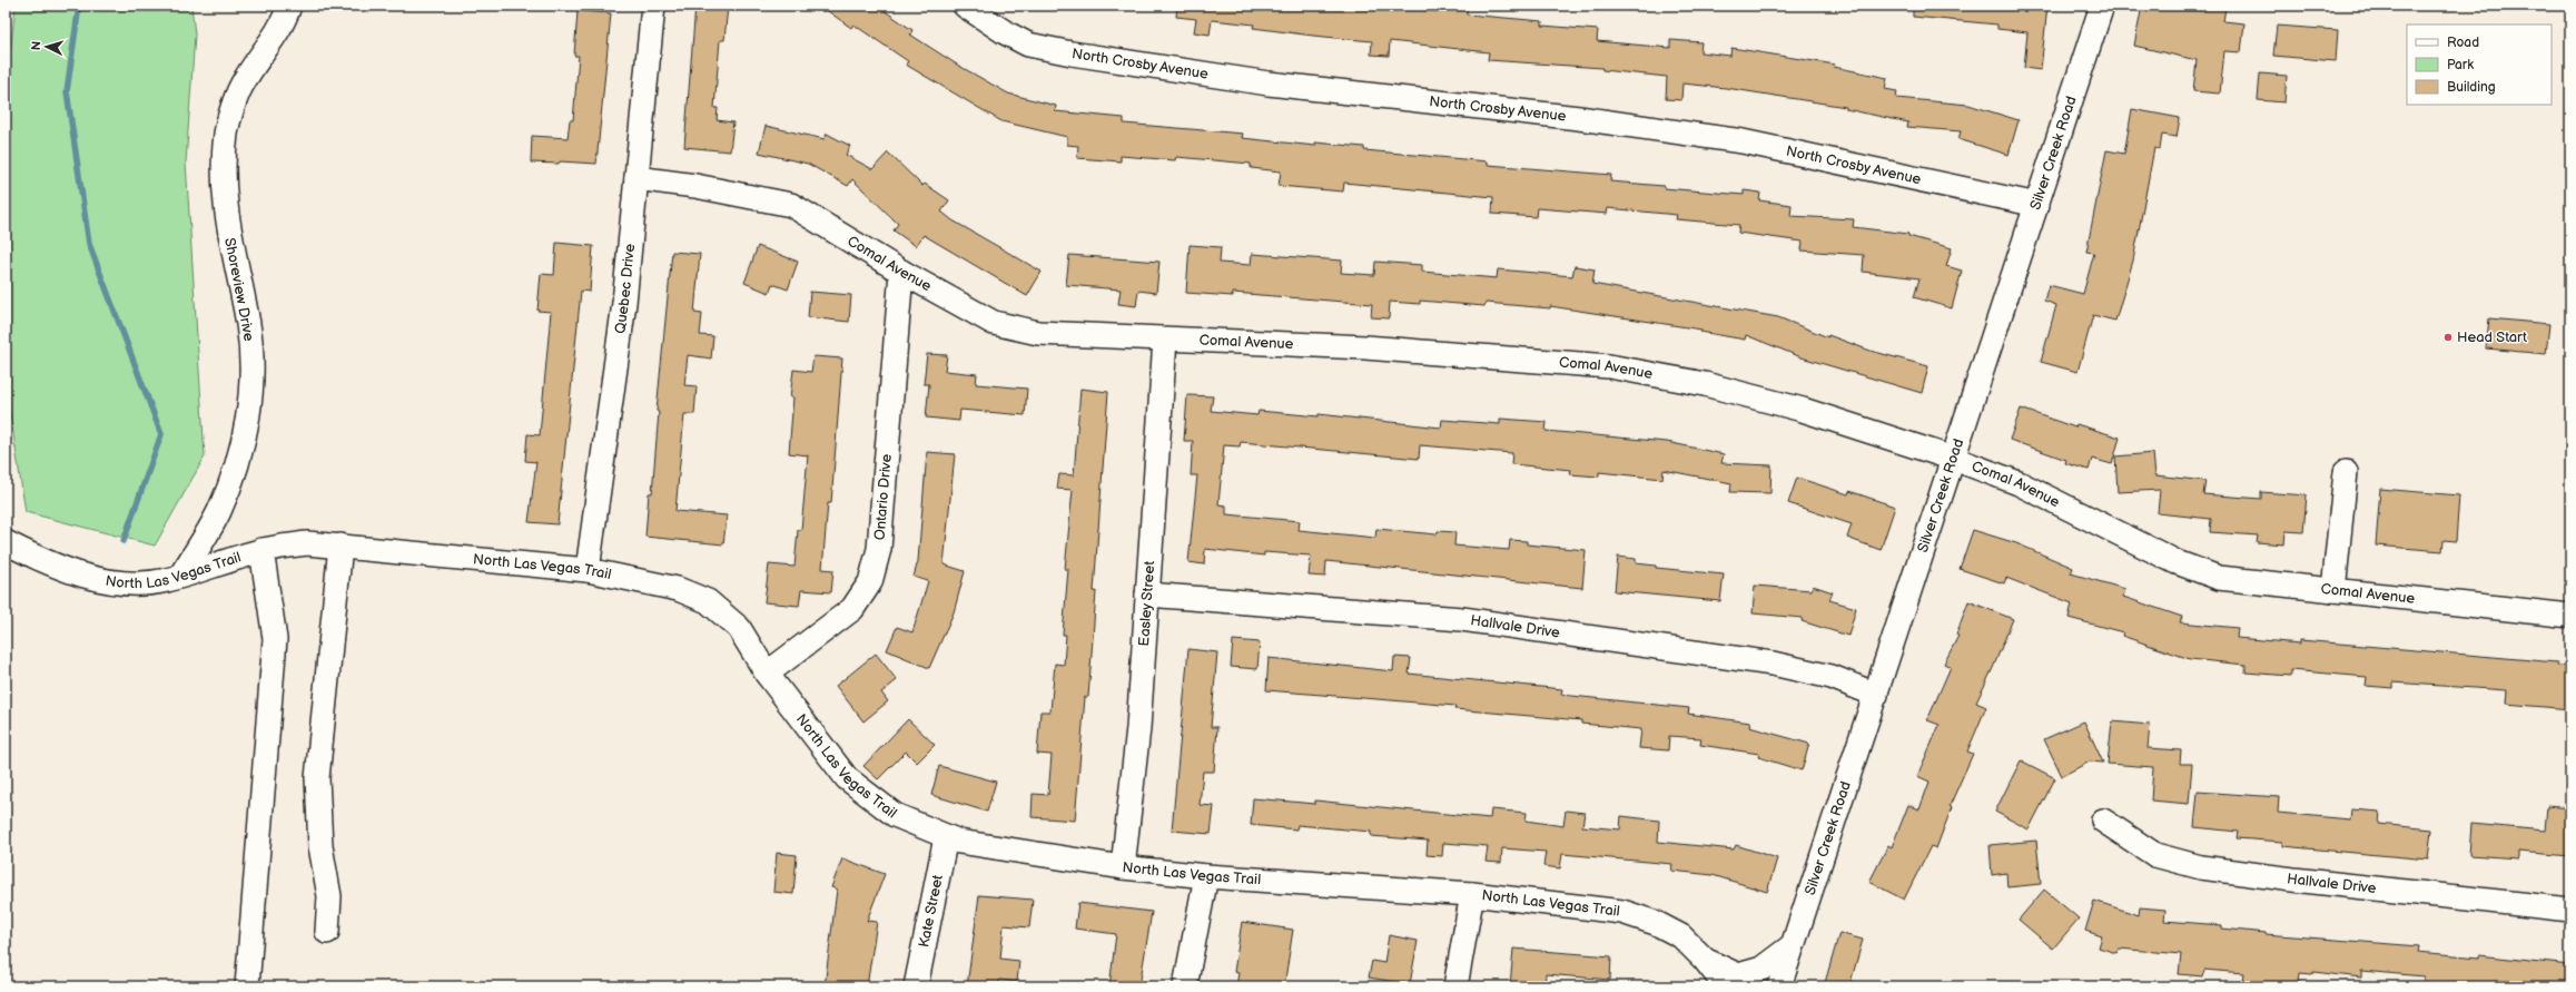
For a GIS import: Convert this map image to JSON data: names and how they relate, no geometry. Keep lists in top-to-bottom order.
{
  "streets": {
    "street": [
      "North Crosby Avenue",
      "Silver Creek Road",
      "Comal Avenue",
      "Quebec Drive",
      "Shoreview Drive",
      "Ontario Drive",
      "North Las Vegas Trail",
      "Easley Street",
      "Hallvale Drive",
      "Kate Street"
    ]
  },
  "crossings": [
    ["North Crosby Avenue", "Silver Creek Road"],
    ["Silver Creek Road", "Comal Avenue"],
    ["Silver Creek Road", "Hallvale Drive"],
    ["Comal Avenue", "Quebec Drive"],
    ["Comal Avenue", "Ontario Drive"],
    ["Comal Avenue", "Easley Street"],
    ["Quebec Drive", "North Las Vegas Trail"],
    ["Shoreview Drive", "North Las Vegas Trail"],
    ["Ontario Drive", "North Las Vegas Trail"],
    ["North Las Vegas Trail", "Easley Street"],
    ["North Las Vegas Trail", "Kate Street"],
    ["Easley Street", "Hallvale Drive"]
  ],
  "places": ["Head Start"],
  "legend": ["Road", "Park", "Building"],
  "north": "left"
}
